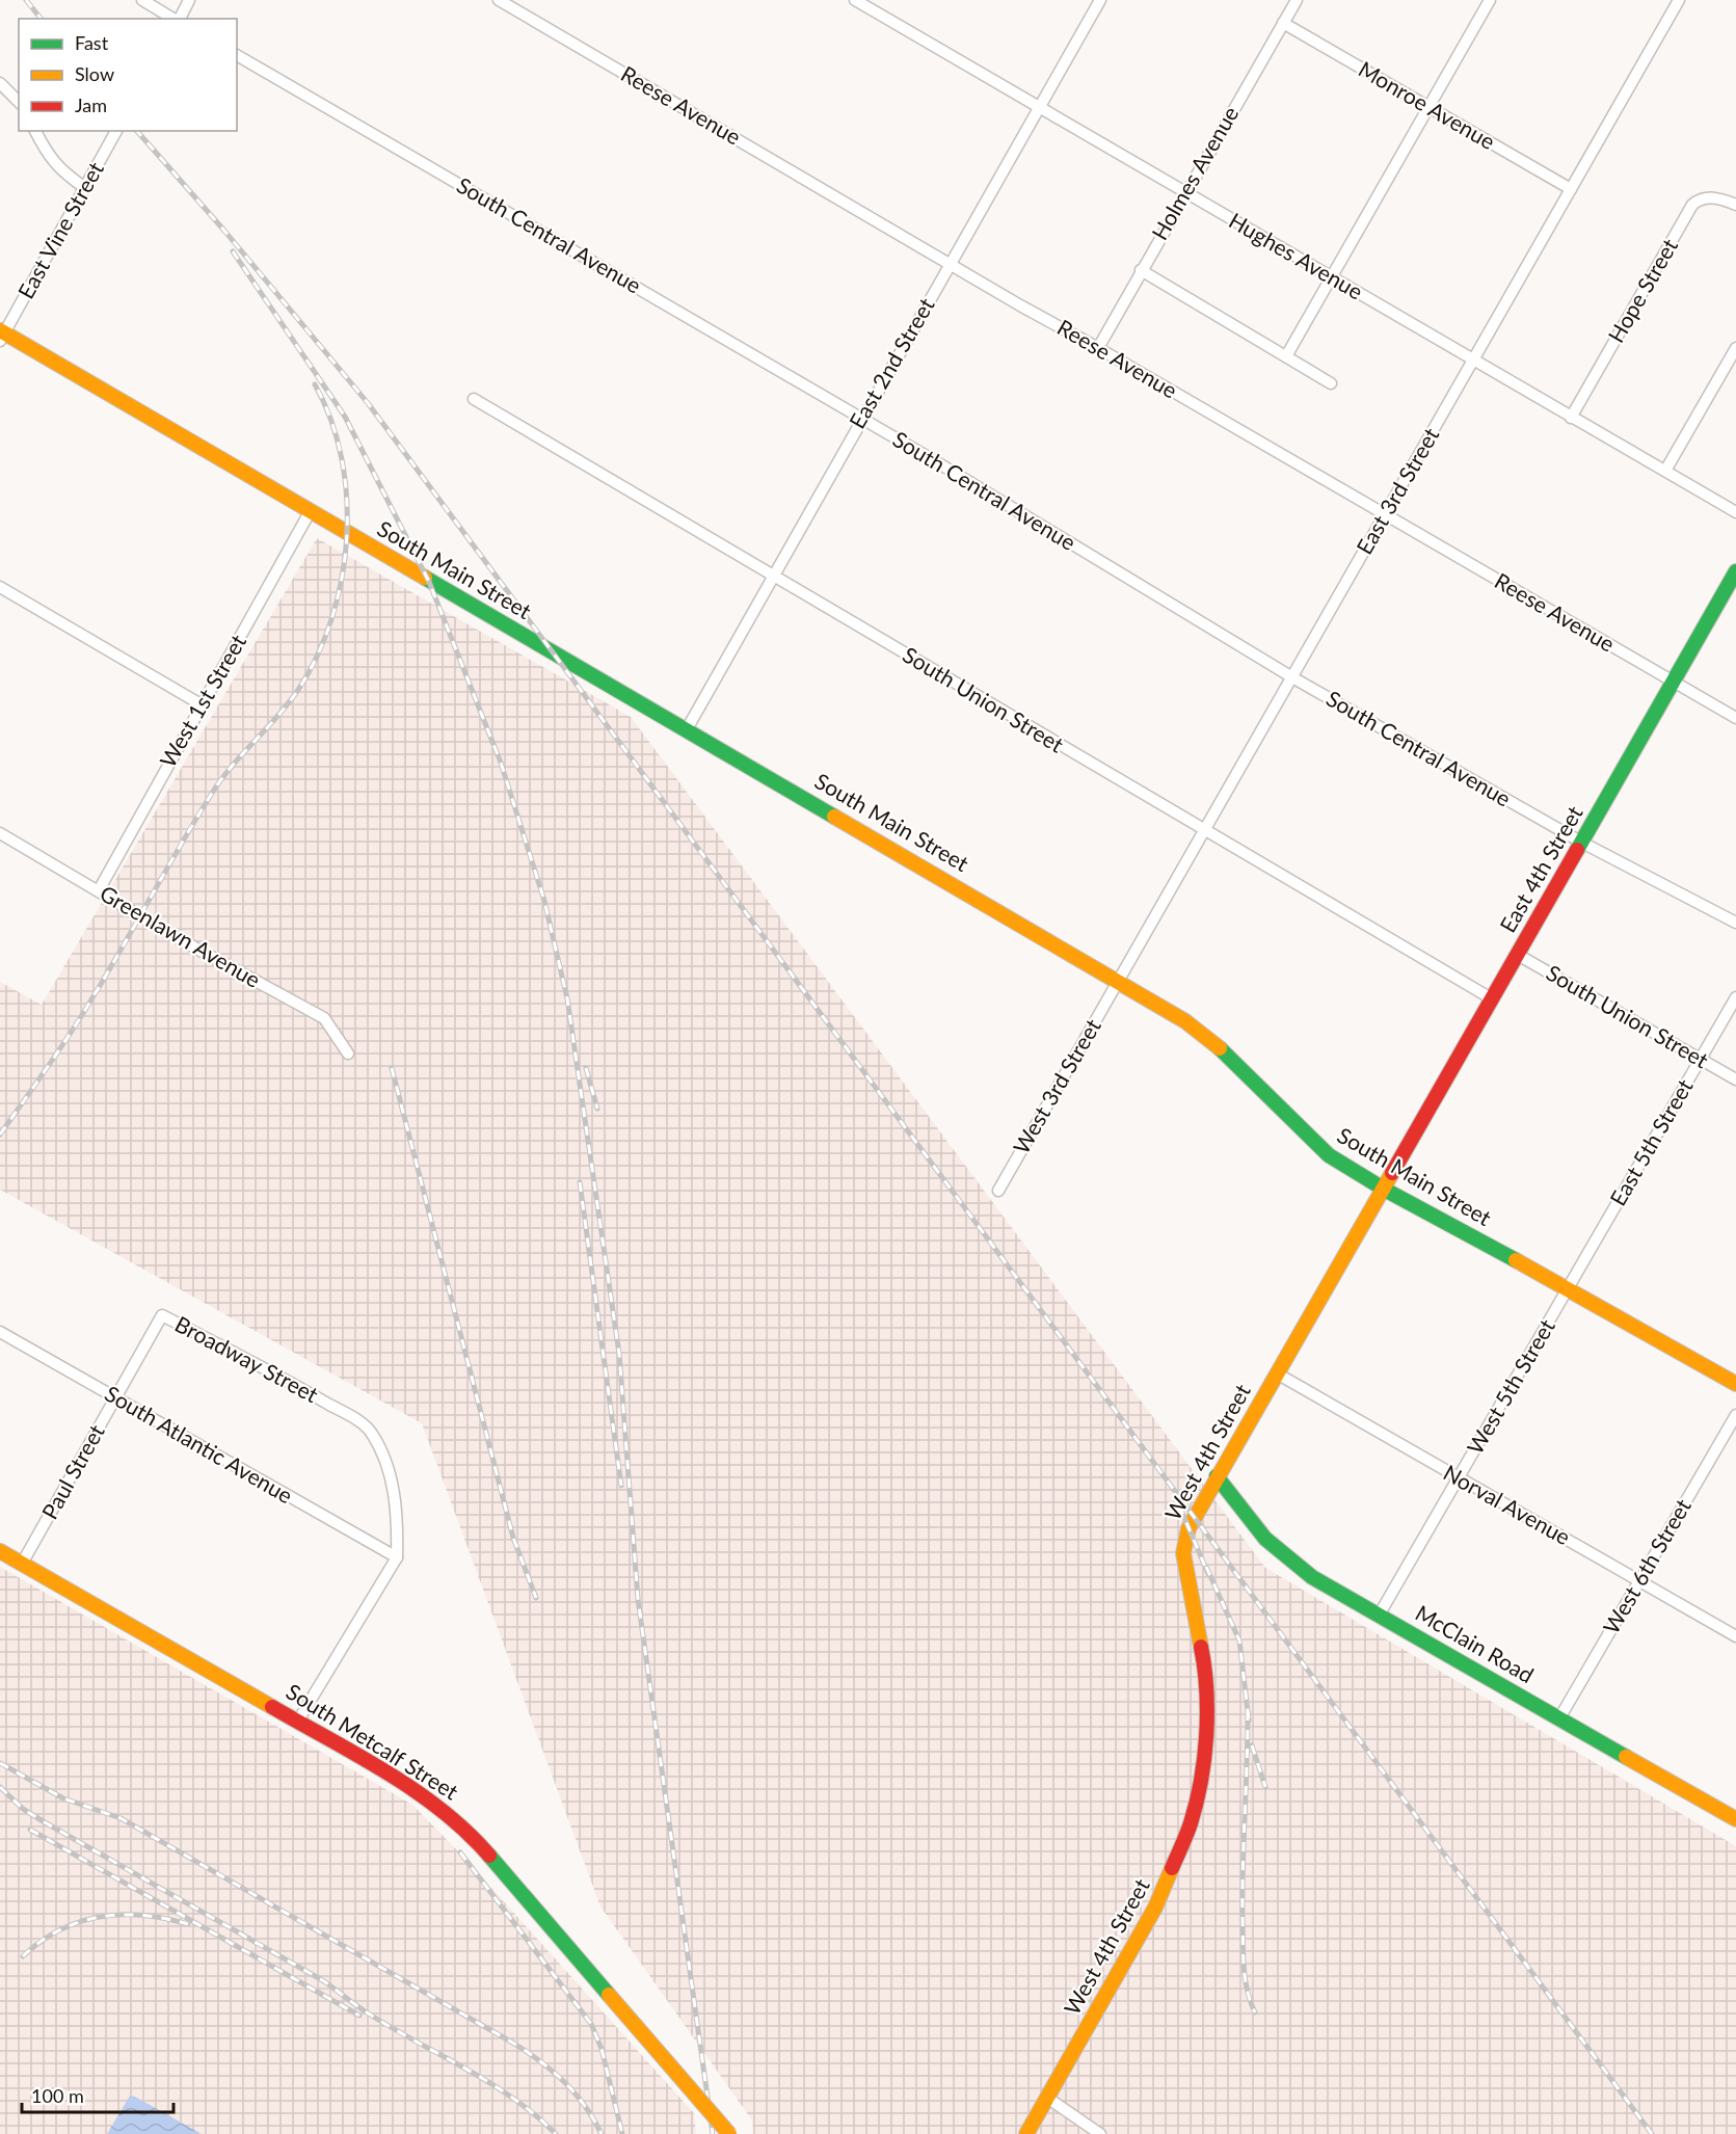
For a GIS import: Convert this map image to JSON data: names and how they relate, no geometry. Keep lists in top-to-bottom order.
{
  "streets": {
    "street": [
      "Reese Avenue",
      "Monroe Avenue",
      "Holmes Avenue",
      "East Vine Street",
      "South Central Avenue",
      "Hughes Avenue",
      "Hope Street",
      "East 2nd Street",
      "East 3rd Street",
      "South Main Street",
      "South Union Street",
      "West 1st Street",
      "East 4th Street",
      "Greenlawn Avenue",
      "West 3rd Street",
      "East 5th Street",
      "Broadway Street",
      "West 5th Street",
      "South Atlantic Avenue",
      "West 4th Street",
      "Paul Street",
      "Norval Avenue",
      "West 6th Street",
      "McClain Road",
      "South Metcalf Street"
    ]
  },
  "crossings": [
    ["Reese Avenue", "Holmes Avenue"],
    ["Reese Avenue", "East 2nd Street"],
    ["Reese Avenue", "East 3rd Street"],
    ["Reese Avenue", "East 4th Street"],
    ["Monroe Avenue", "Holmes Avenue"],
    ["Monroe Avenue", "East 3rd Street"],
    ["Holmes Avenue", "Hughes Avenue"],
    ["East Vine Street", "South Main Street"],
    ["South Central Avenue", "East 2nd Street"],
    ["South Central Avenue", "East 3rd Street"],
    ["South Central Avenue", "East 4th Street"],
    ["Hughes Avenue", "Hope Street"],
    ["Hughes Avenue", "East 2nd Street"],
    ["Hughes Avenue", "East 3rd Street"],
    ["East 2nd Street", "South Main Street"],
    ["East 2nd Street", "South Union Street"],
    ["East 3rd Street", "South Main Street"],
    ["East 3rd Street", "South Union Street"],
    ["East 3rd Street", "West 3rd Street"],
    ["South Main Street", "West 1st Street"],
    ["South Main Street", "East 4th Street"],
    ["South Main Street", "West 3rd Street"],
    ["South Main Street", "East 5th Street"],
    ["South Main Street", "West 5th Street"],
    ["South Main Street", "West 4th Street"],
    ["South Union Street", "East 4th Street"],
    ["South Union Street", "East 5th Street"],
    ["West 1st Street", "Greenlawn Avenue"],
    ["East 4th Street", "West 4th Street"],
    ["East 5th Street", "West 5th Street"],
    ["Broadway Street", "South Atlantic Avenue"],
    ["Broadway Street", "Paul Street"],
    ["West 5th Street", "Norval Avenue"],
    ["West 5th Street", "McClain Road"],
    ["South Atlantic Avenue", "Paul Street"],
    ["West 4th Street", "Norval Avenue"],
    ["West 4th Street", "McClain Road"],
    ["Paul Street", "South Metcalf Street"],
    ["Norval Avenue", "West 6th Street"],
    ["West 6th Street", "McClain Road"]
  ],
  "legend": ["Fast", "Slow", "Jam"],
  "scale_bar": "100 m"
}
